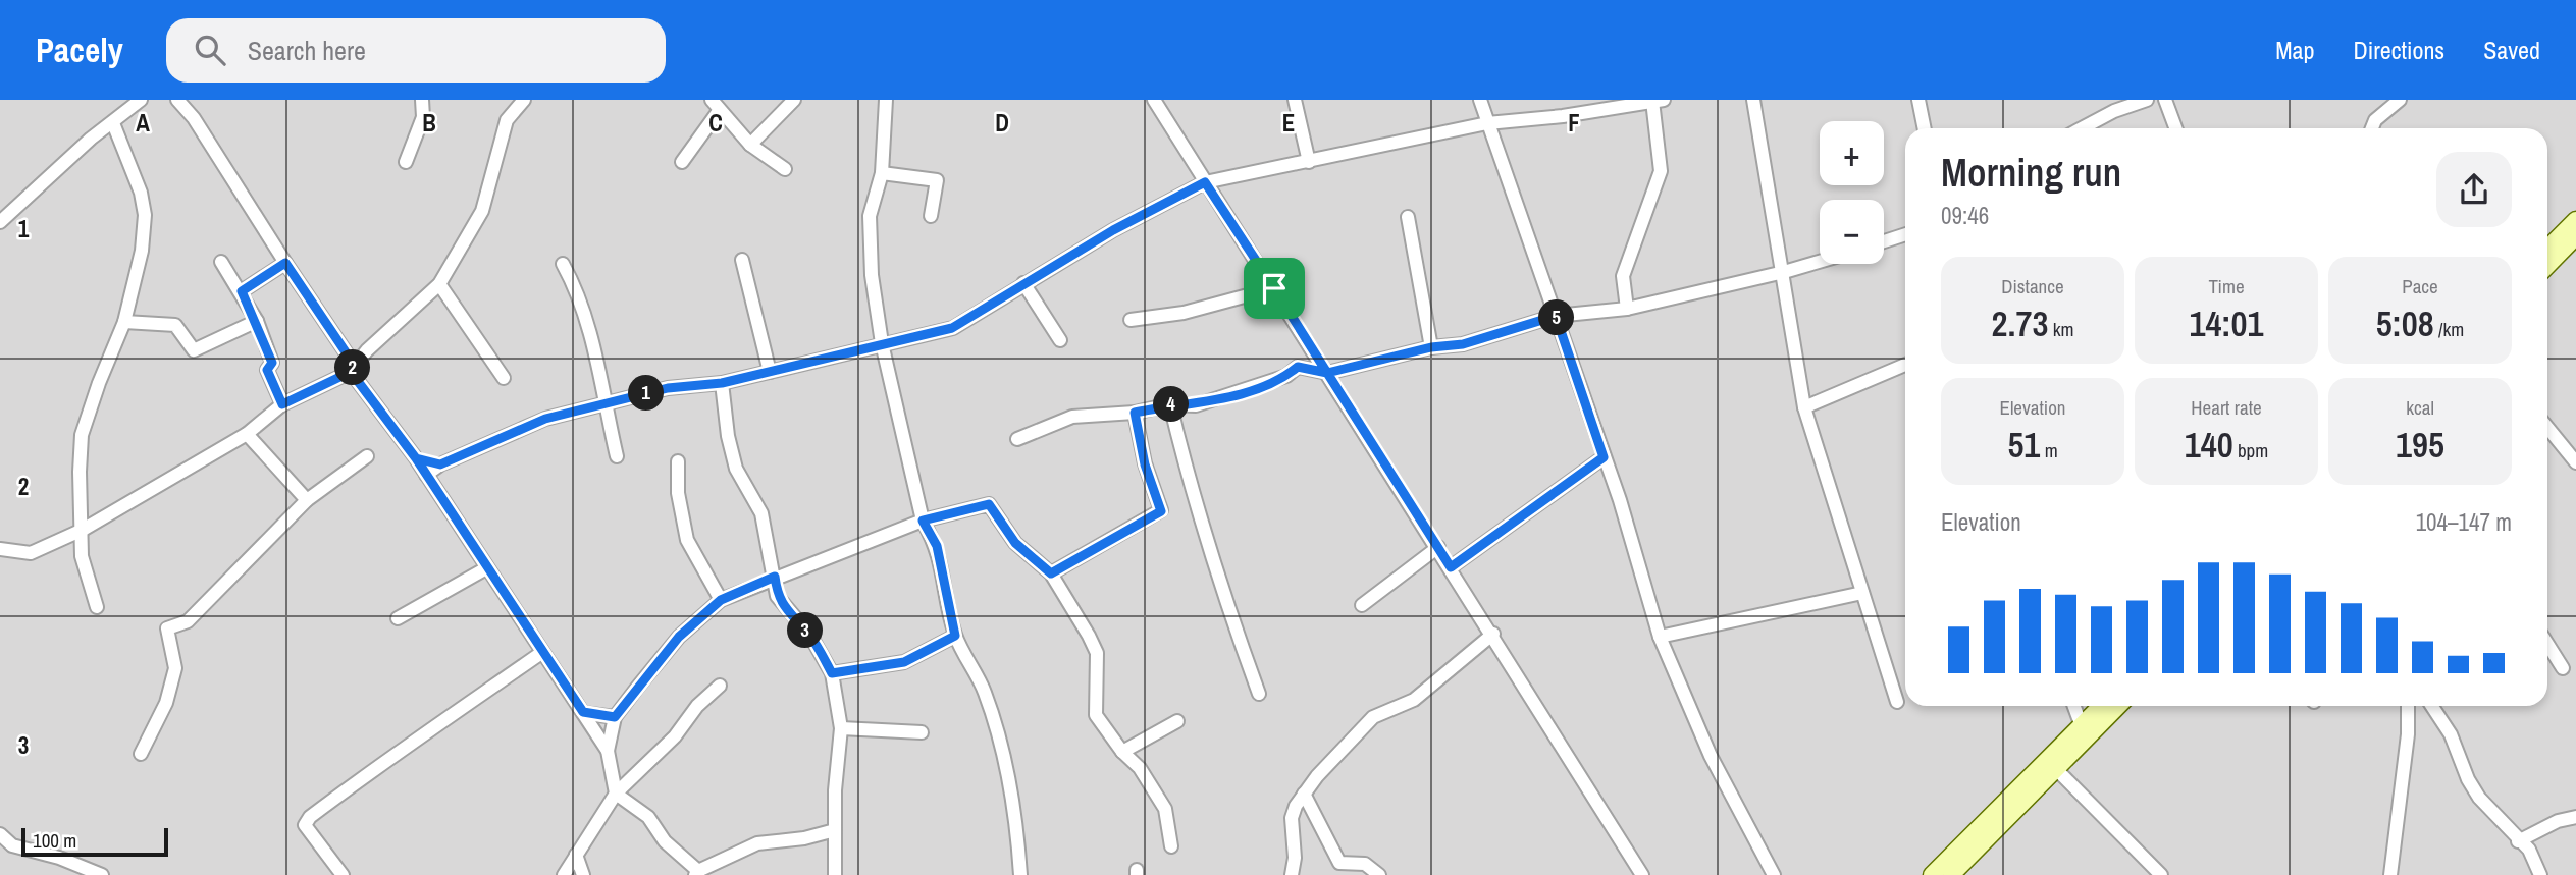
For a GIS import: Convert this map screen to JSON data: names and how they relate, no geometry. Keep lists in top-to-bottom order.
{
  "scale_bar": "100 m",
  "page": {
    "header": "Pacely",
    "search": "Search here",
    "nav": ["Map", "Directions", "Saved"],
    "map_buttons": ["+", "−"],
    "heading": ["Morning run", "09:46"],
    "stats": [
      ["Distance", "2.73 km"],
      ["Time", "14:01"],
      ["Pace", "5:08 /km"],
      ["Elevation", "51 m"],
      ["Heart rate", "140 bpm"],
      ["kcal", "195"]
    ],
    "pins": [
      "5",
      "2",
      "1",
      "4",
      "3"
    ],
    "chart": ["Elevation", "104–147 m"],
    "scale": "100 m"
  },
  "grid": {
    "columns": [
      "A",
      "B",
      "C",
      "D",
      "E",
      "F"
    ],
    "rows": ["1", "2", "3"]
  }
}
